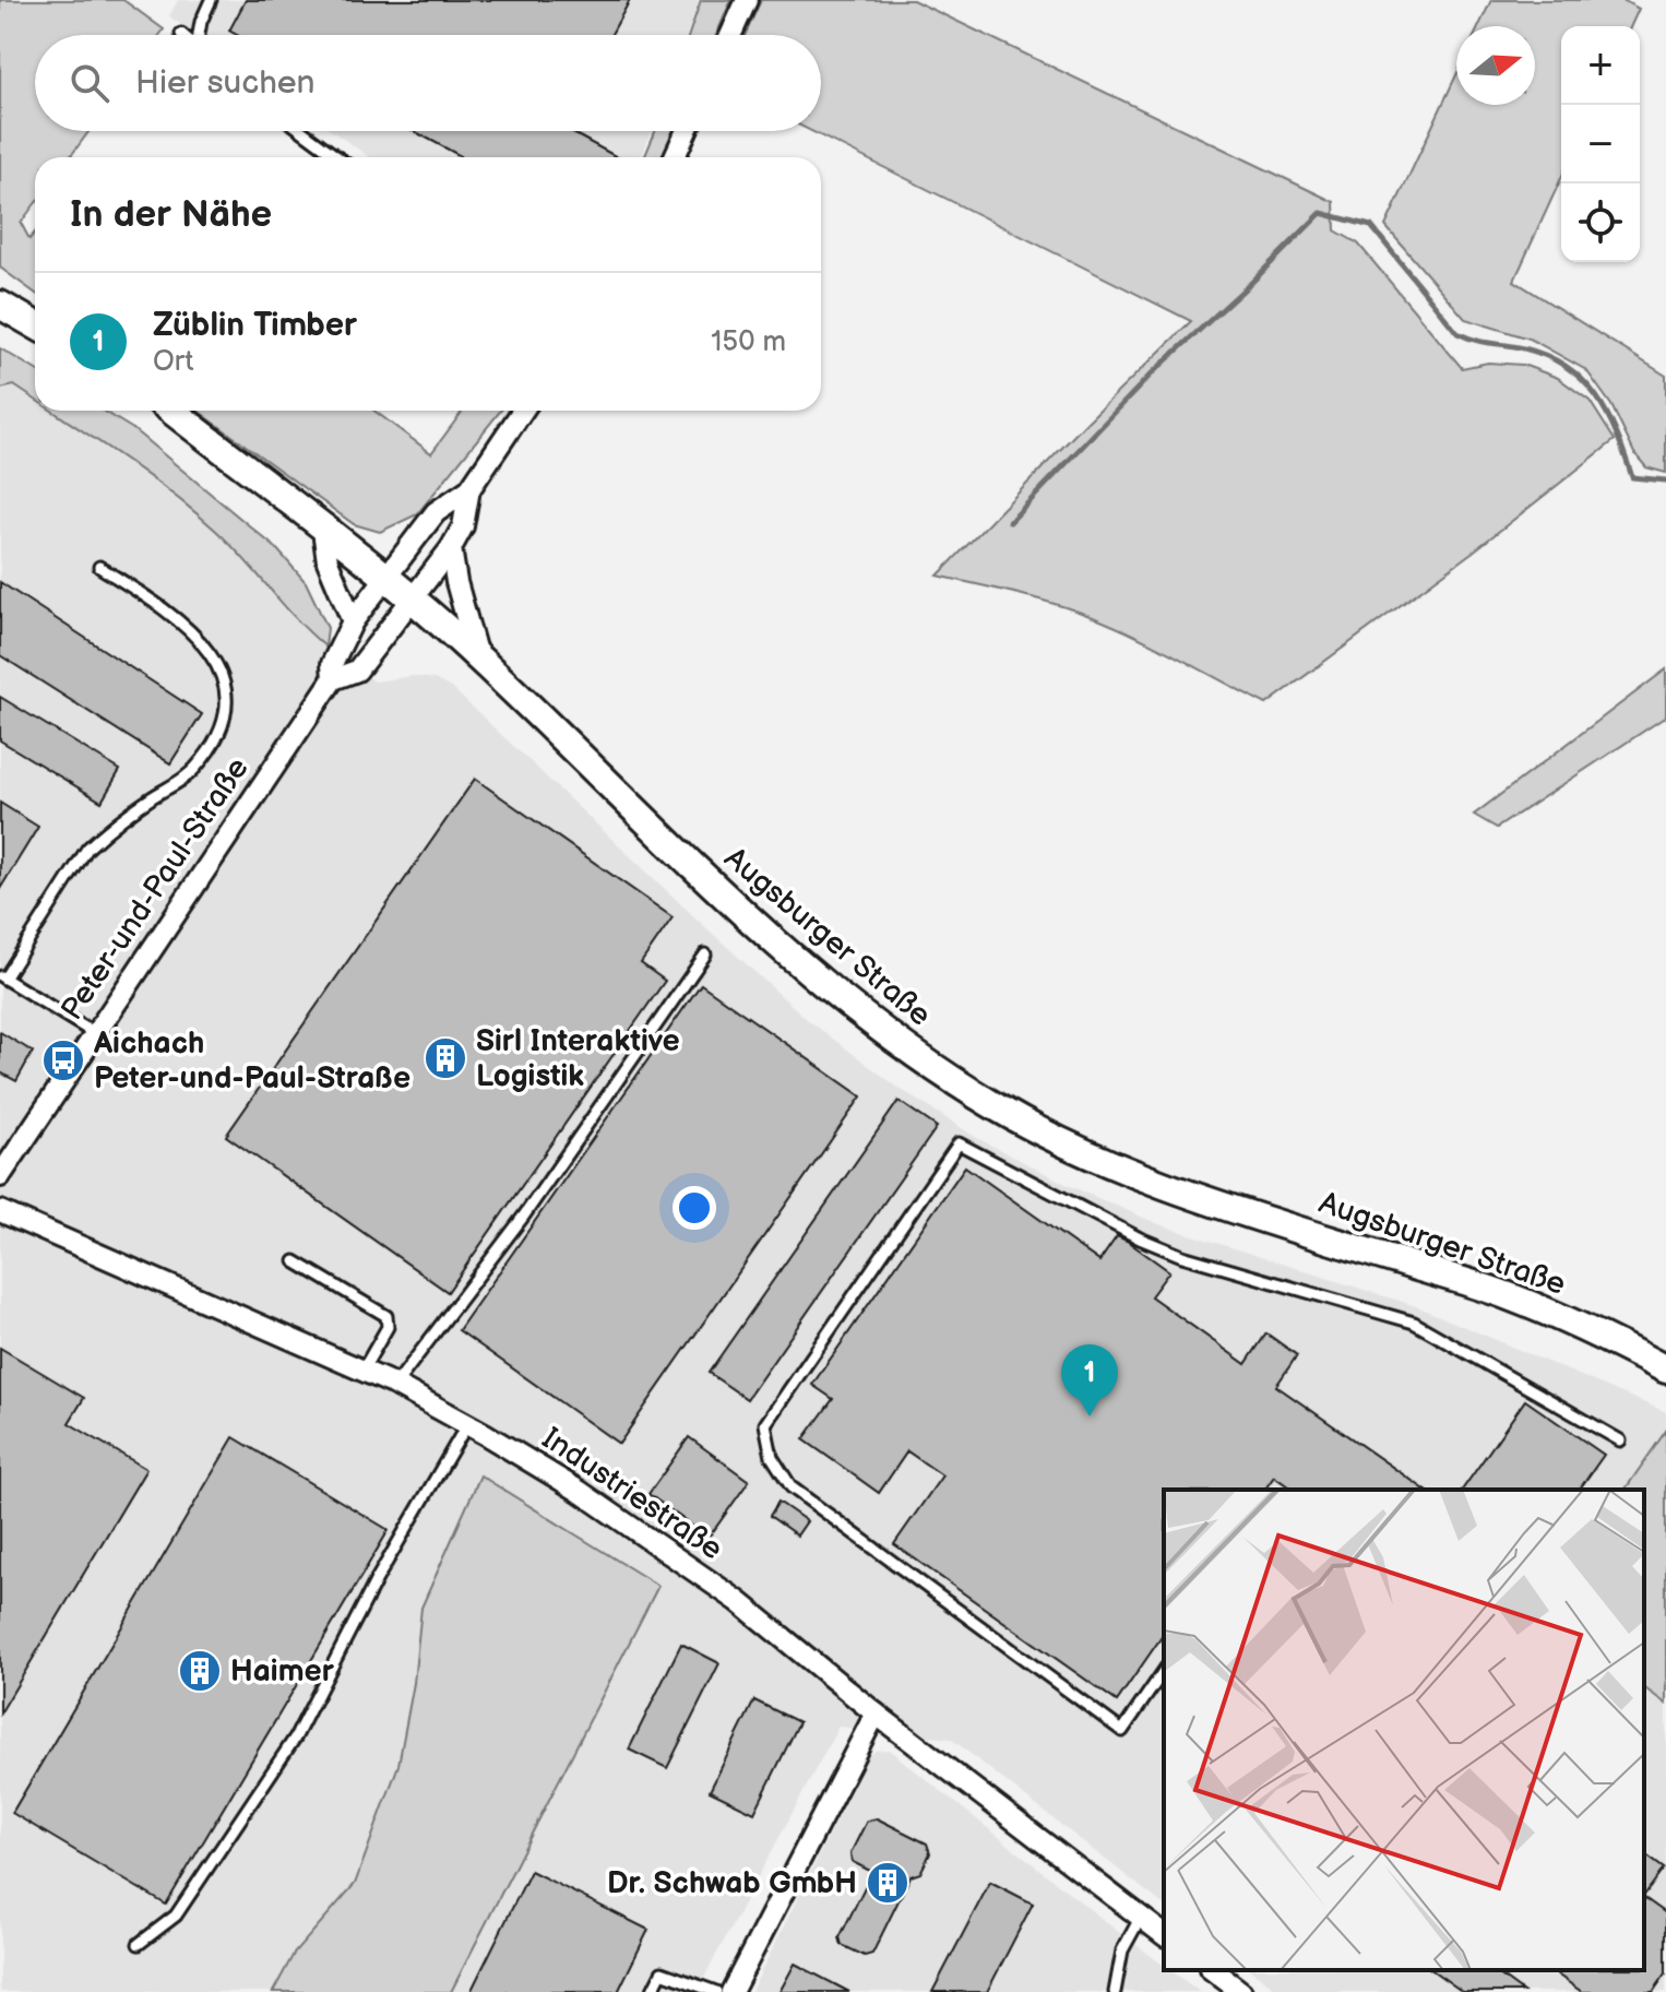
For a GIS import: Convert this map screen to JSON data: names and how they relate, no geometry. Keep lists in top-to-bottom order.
{
  "streets": {
    "main road": ["Augsburger Straße"],
    "street": ["Peter-und-Paul-Straße", "Industriestraße"]
  },
  "crossings": [
    ["Peter-und-Paul-Straße", "Augsburger Straße"]
  ],
  "places": {
    "building": ["Sirl Interaktive Logistik", "Haimer", "Dr. Schwab GmbH"],
    "bus stop": ["Aichach Peter-und-Paul-Straße"]
  },
  "north": "right",
  "page": {
    "map_buttons": ["+", "−"],
    "search": "Hier suchen",
    "heading": "In der Nähe",
    "list": [
      {
        "mark": "1",
        "name": "Züblin Timber",
        "note": "Ort",
        "value": "150 m"
      }
    ],
    "pins": "1"
  }
}
